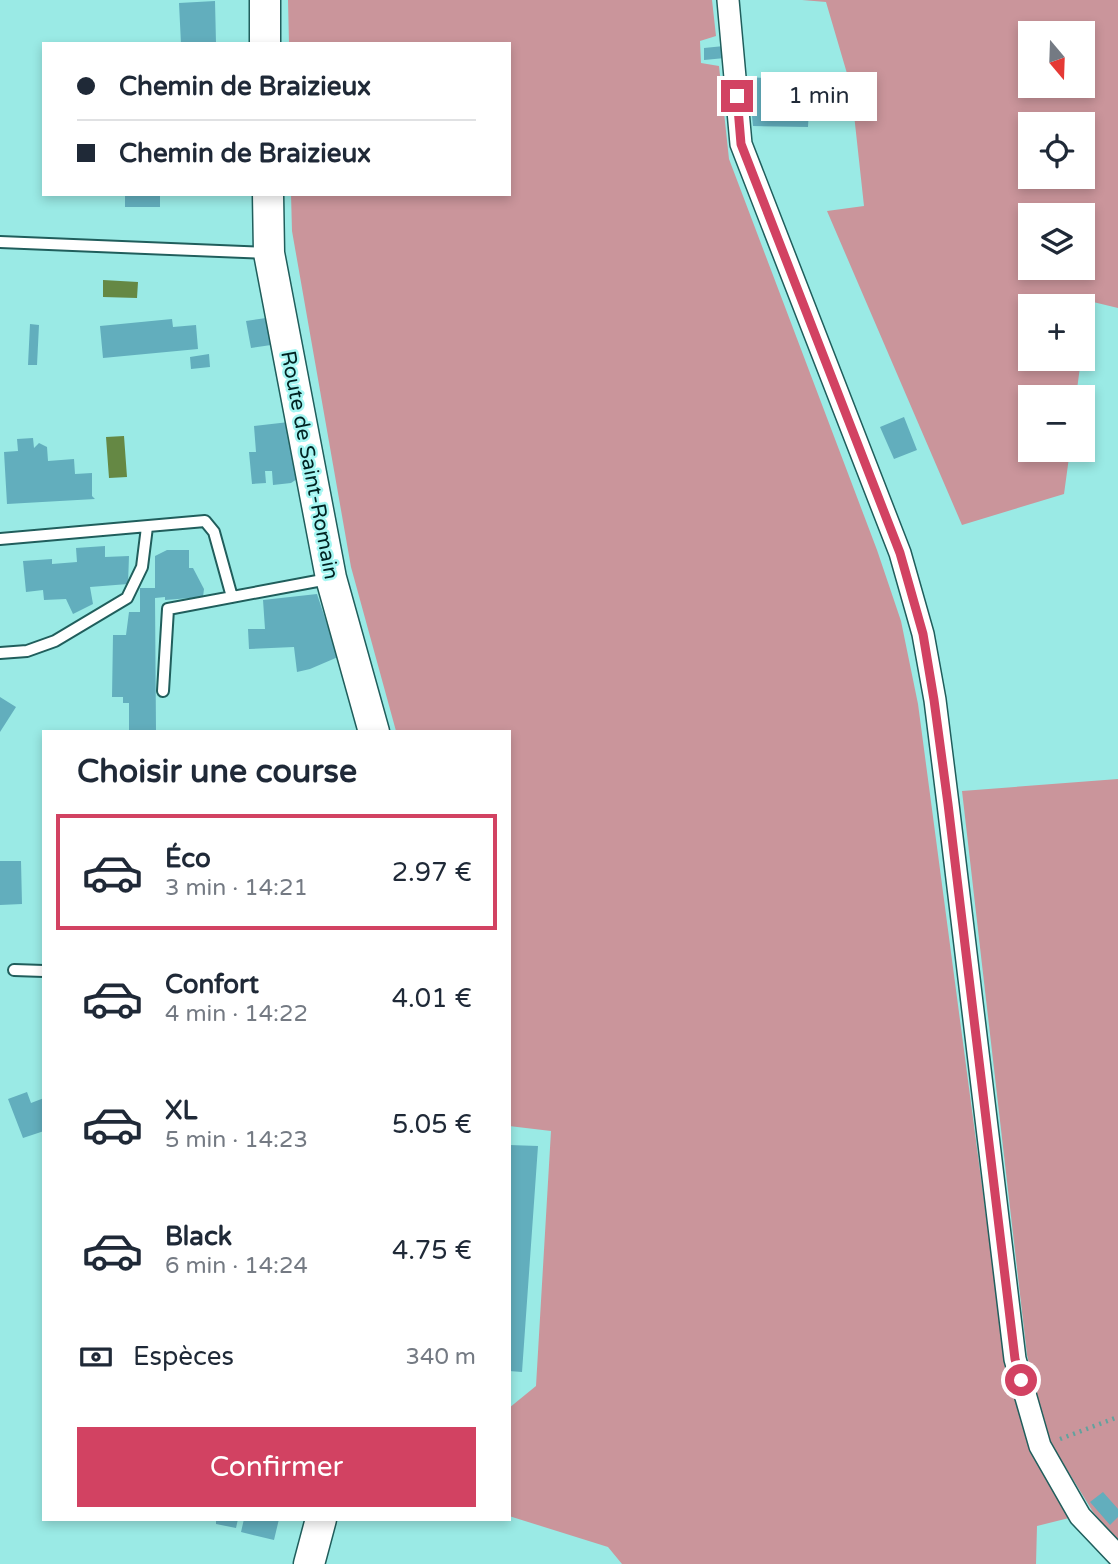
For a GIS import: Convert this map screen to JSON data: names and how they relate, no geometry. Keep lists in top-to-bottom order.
{
  "streets": {
    "main road": ["Route de Saint-Romain"]
  },
  "north": "bottom",
  "page": {
    "map_buttons": ["+", "−"],
    "banner": ["Chemin de Braizieux", "Chemin de Braizieux"],
    "bubble": "1 min",
    "heading": "Choisir une course",
    "list": [
      {
        "name": "Éco",
        "note": "3 min · 14:21",
        "value": "2.97 €"
      },
      {
        "name": "Confort",
        "note": "4 min · 14:22",
        "value": "4.01 €"
      },
      {
        "name": "XL",
        "note": "5 min · 14:23",
        "value": "5.05 €"
      },
      {
        "name": "Black",
        "note": "6 min · 14:24",
        "value": "4.75 €"
      }
    ],
    "pay": ["Espèces", "340 m"],
    "buttons": "Confirmer"
  }
}
